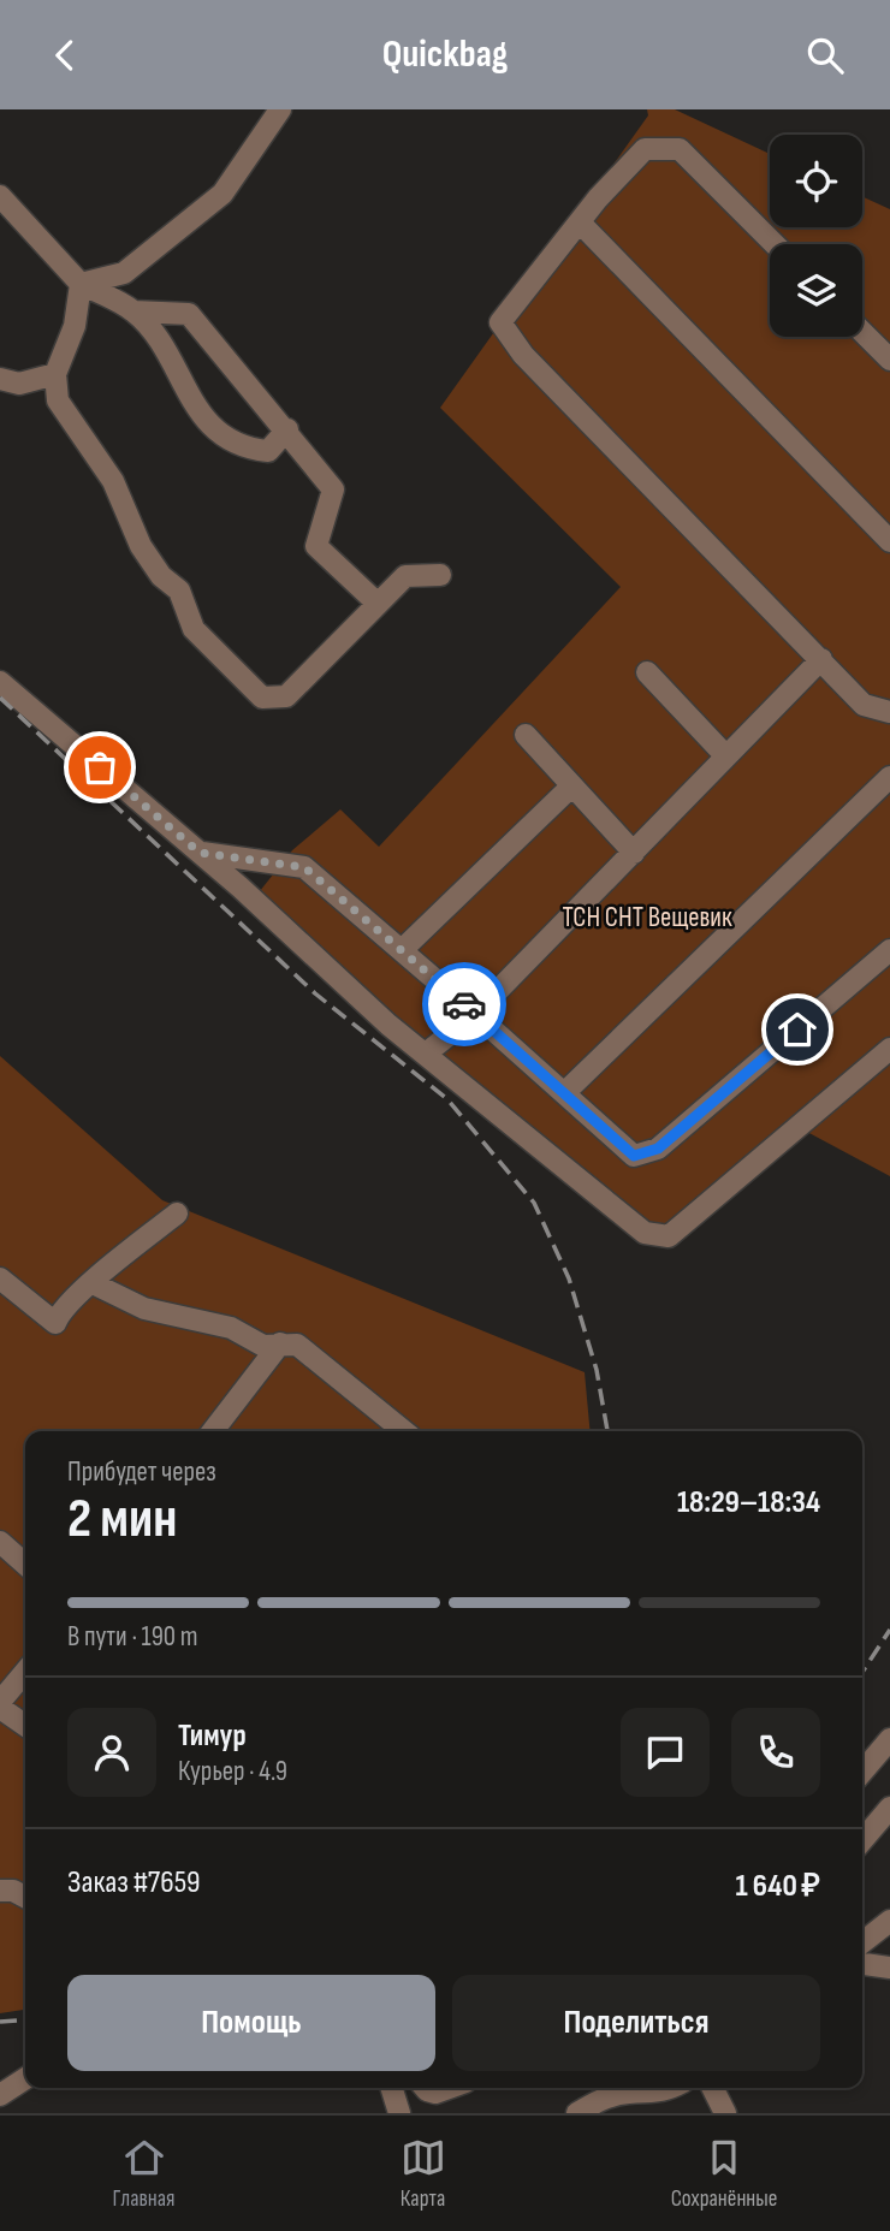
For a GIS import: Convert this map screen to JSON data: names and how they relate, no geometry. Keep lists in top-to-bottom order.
{
  "parks": ["ТСН СНТ Вещевик"],
  "page": {
    "header": "Quickbag",
    "heading": ["2 мин", "Прибудет через", "18:29–18:34"],
    "panel": [
      "Тимур",
      "Курьер · 4.9",
      "Заказ #7659",
      "1 640 ₽"
    ],
    "bar": "В пути · 190 m",
    "buttons": ["Помощь", "Поделиться"],
    "tabs": ["Главная", "Карта", "Сохранённые"]
  }
}
